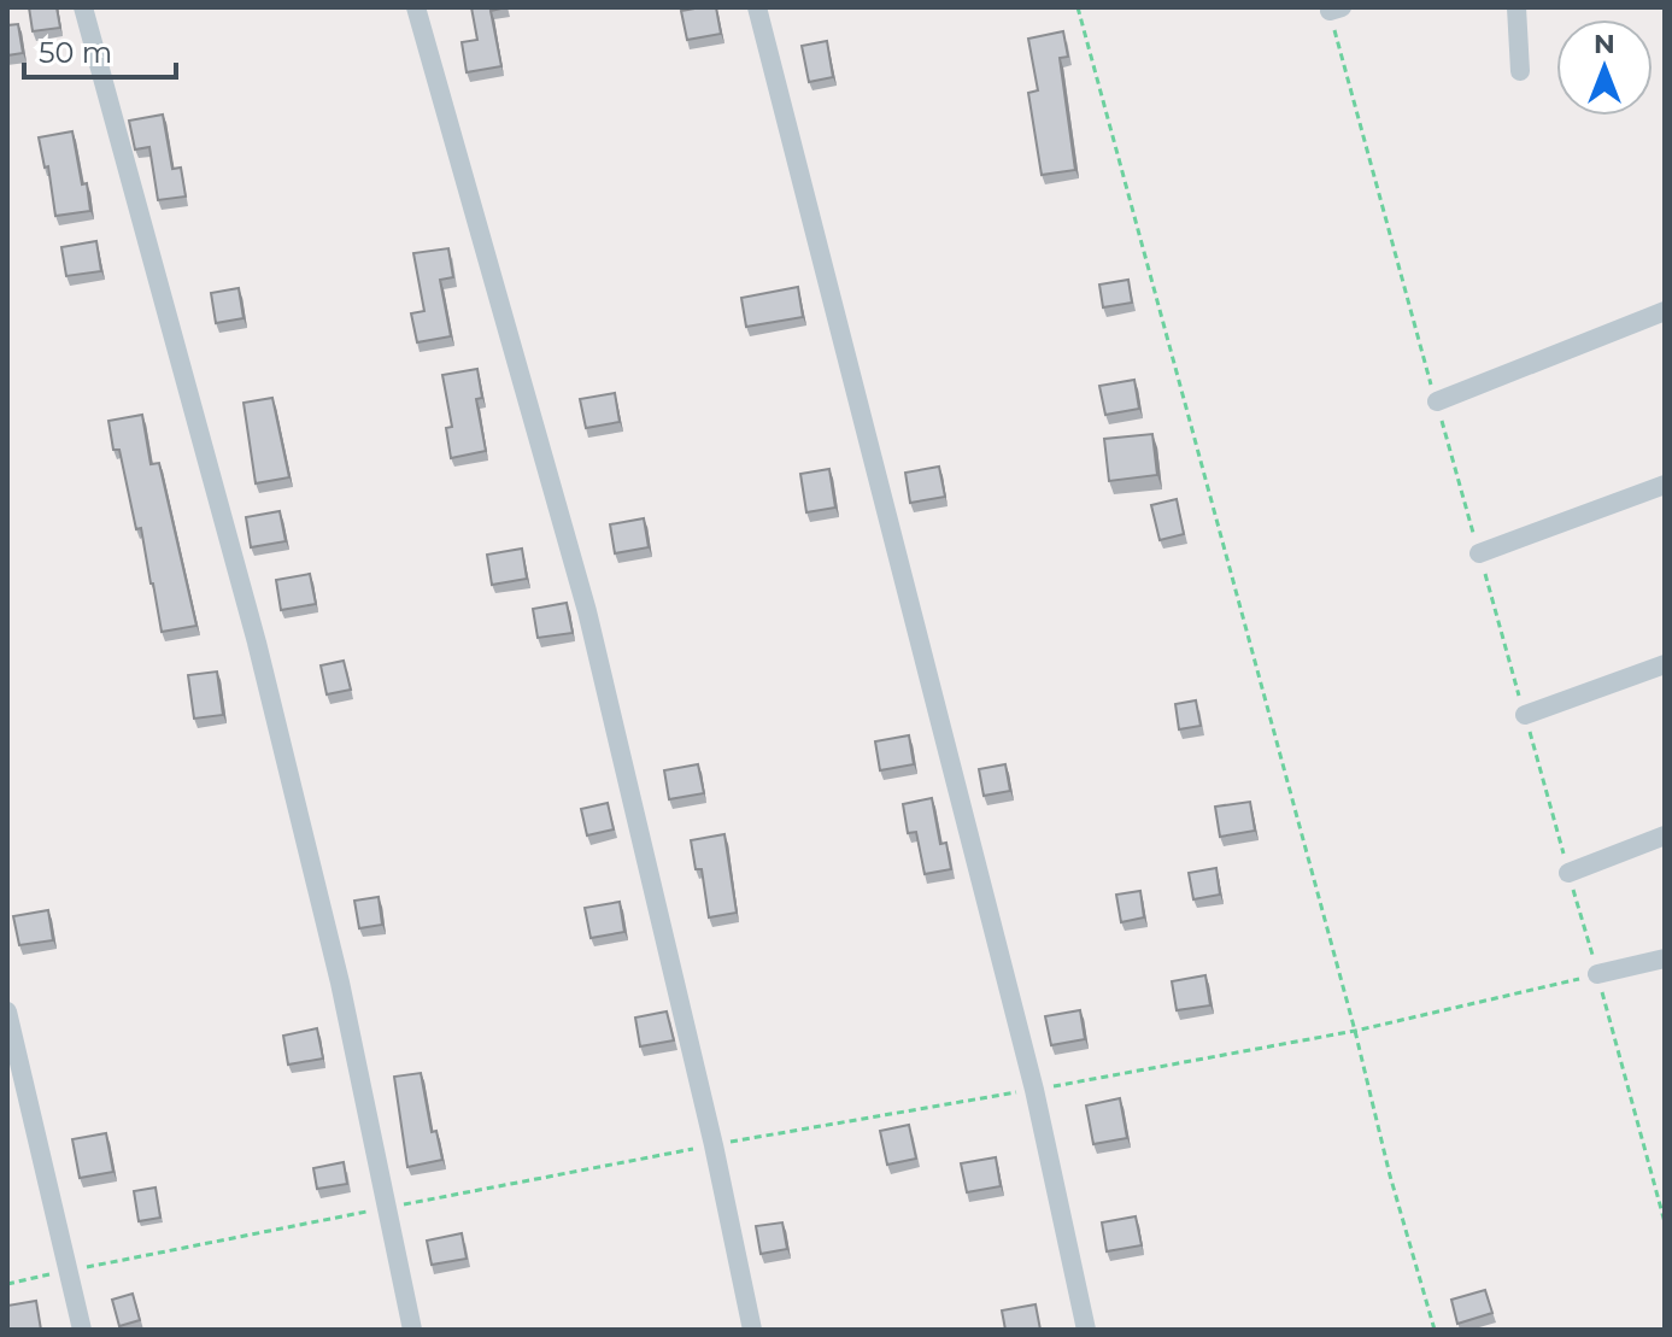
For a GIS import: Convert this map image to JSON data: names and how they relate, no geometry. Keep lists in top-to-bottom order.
{
  "scale_bar": "50 m",
  "north": "top"
}
